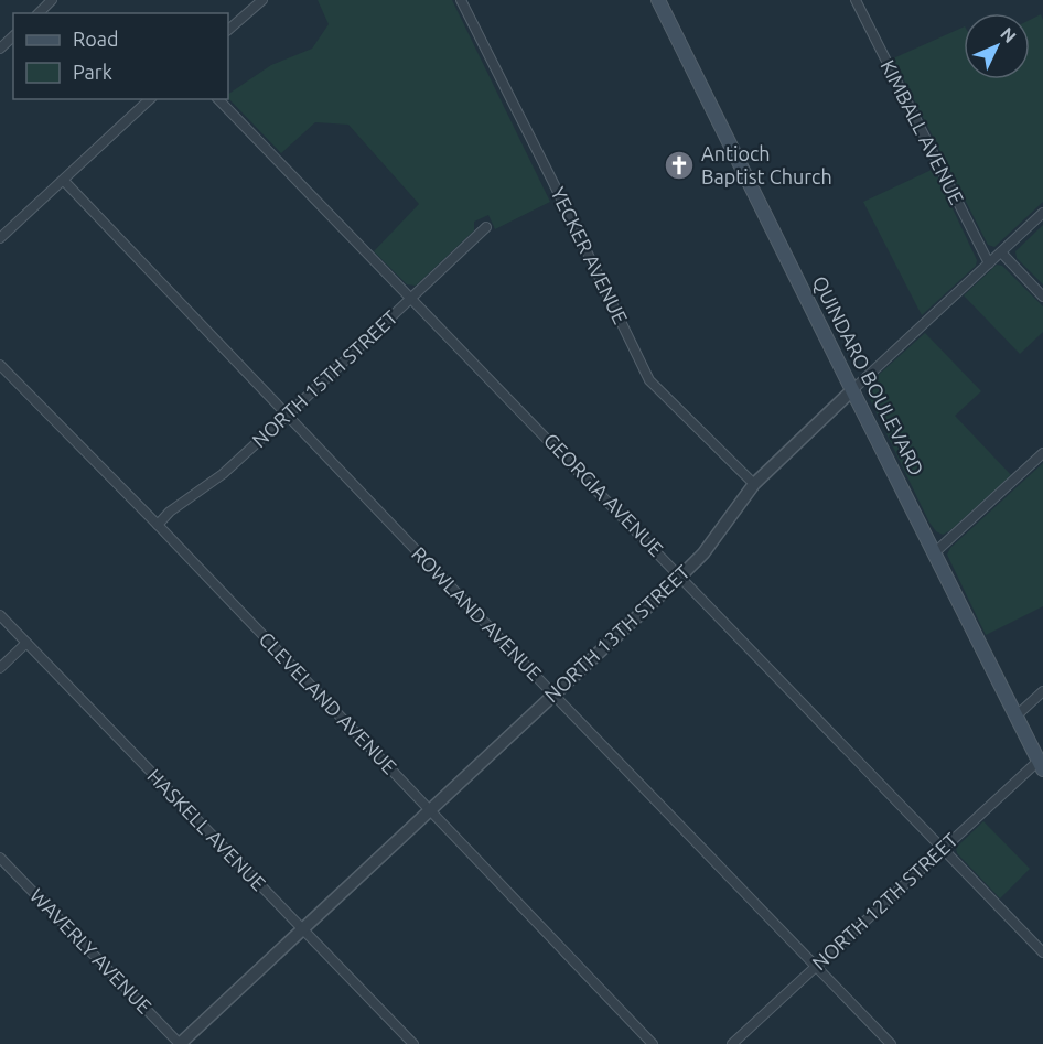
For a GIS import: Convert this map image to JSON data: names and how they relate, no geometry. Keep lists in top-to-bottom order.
{
  "streets": {
    "main road": ["QUINDARO BOULEVARD"],
    "street": [
      "KIMBALL AVENUE",
      "YECKER AVENUE",
      "NORTH 15TH STREET",
      "GEORGIA AVENUE",
      "ROWLAND AVENUE",
      "NORTH 13TH STREET",
      "CLEVELAND AVENUE",
      "HASKELL AVENUE",
      "NORTH 12TH STREET",
      "WAVERLY AVENUE"
    ]
  },
  "crossings": [
    ["KIMBALL AVENUE", "NORTH 13TH STREET"],
    ["YECKER AVENUE", "NORTH 13TH STREET"],
    ["QUINDARO BOULEVARD", "NORTH 13TH STREET"],
    ["QUINDARO BOULEVARD", "NORTH 12TH STREET"],
    ["NORTH 15TH STREET", "GEORGIA AVENUE"],
    ["NORTH 15TH STREET", "ROWLAND AVENUE"],
    ["NORTH 15TH STREET", "CLEVELAND AVENUE"],
    ["GEORGIA AVENUE", "NORTH 13TH STREET"],
    ["GEORGIA AVENUE", "NORTH 12TH STREET"],
    ["ROWLAND AVENUE", "NORTH 13TH STREET"],
    ["ROWLAND AVENUE", "NORTH 12TH STREET"],
    ["NORTH 13TH STREET", "CLEVELAND AVENUE"],
    ["NORTH 13TH STREET", "HASKELL AVENUE"],
    ["NORTH 13TH STREET", "WAVERLY AVENUE"]
  ],
  "places": {
    "church": ["Antioch Baptist Church"]
  },
  "legend": ["Road", "Park"],
  "north": "top right"
}
